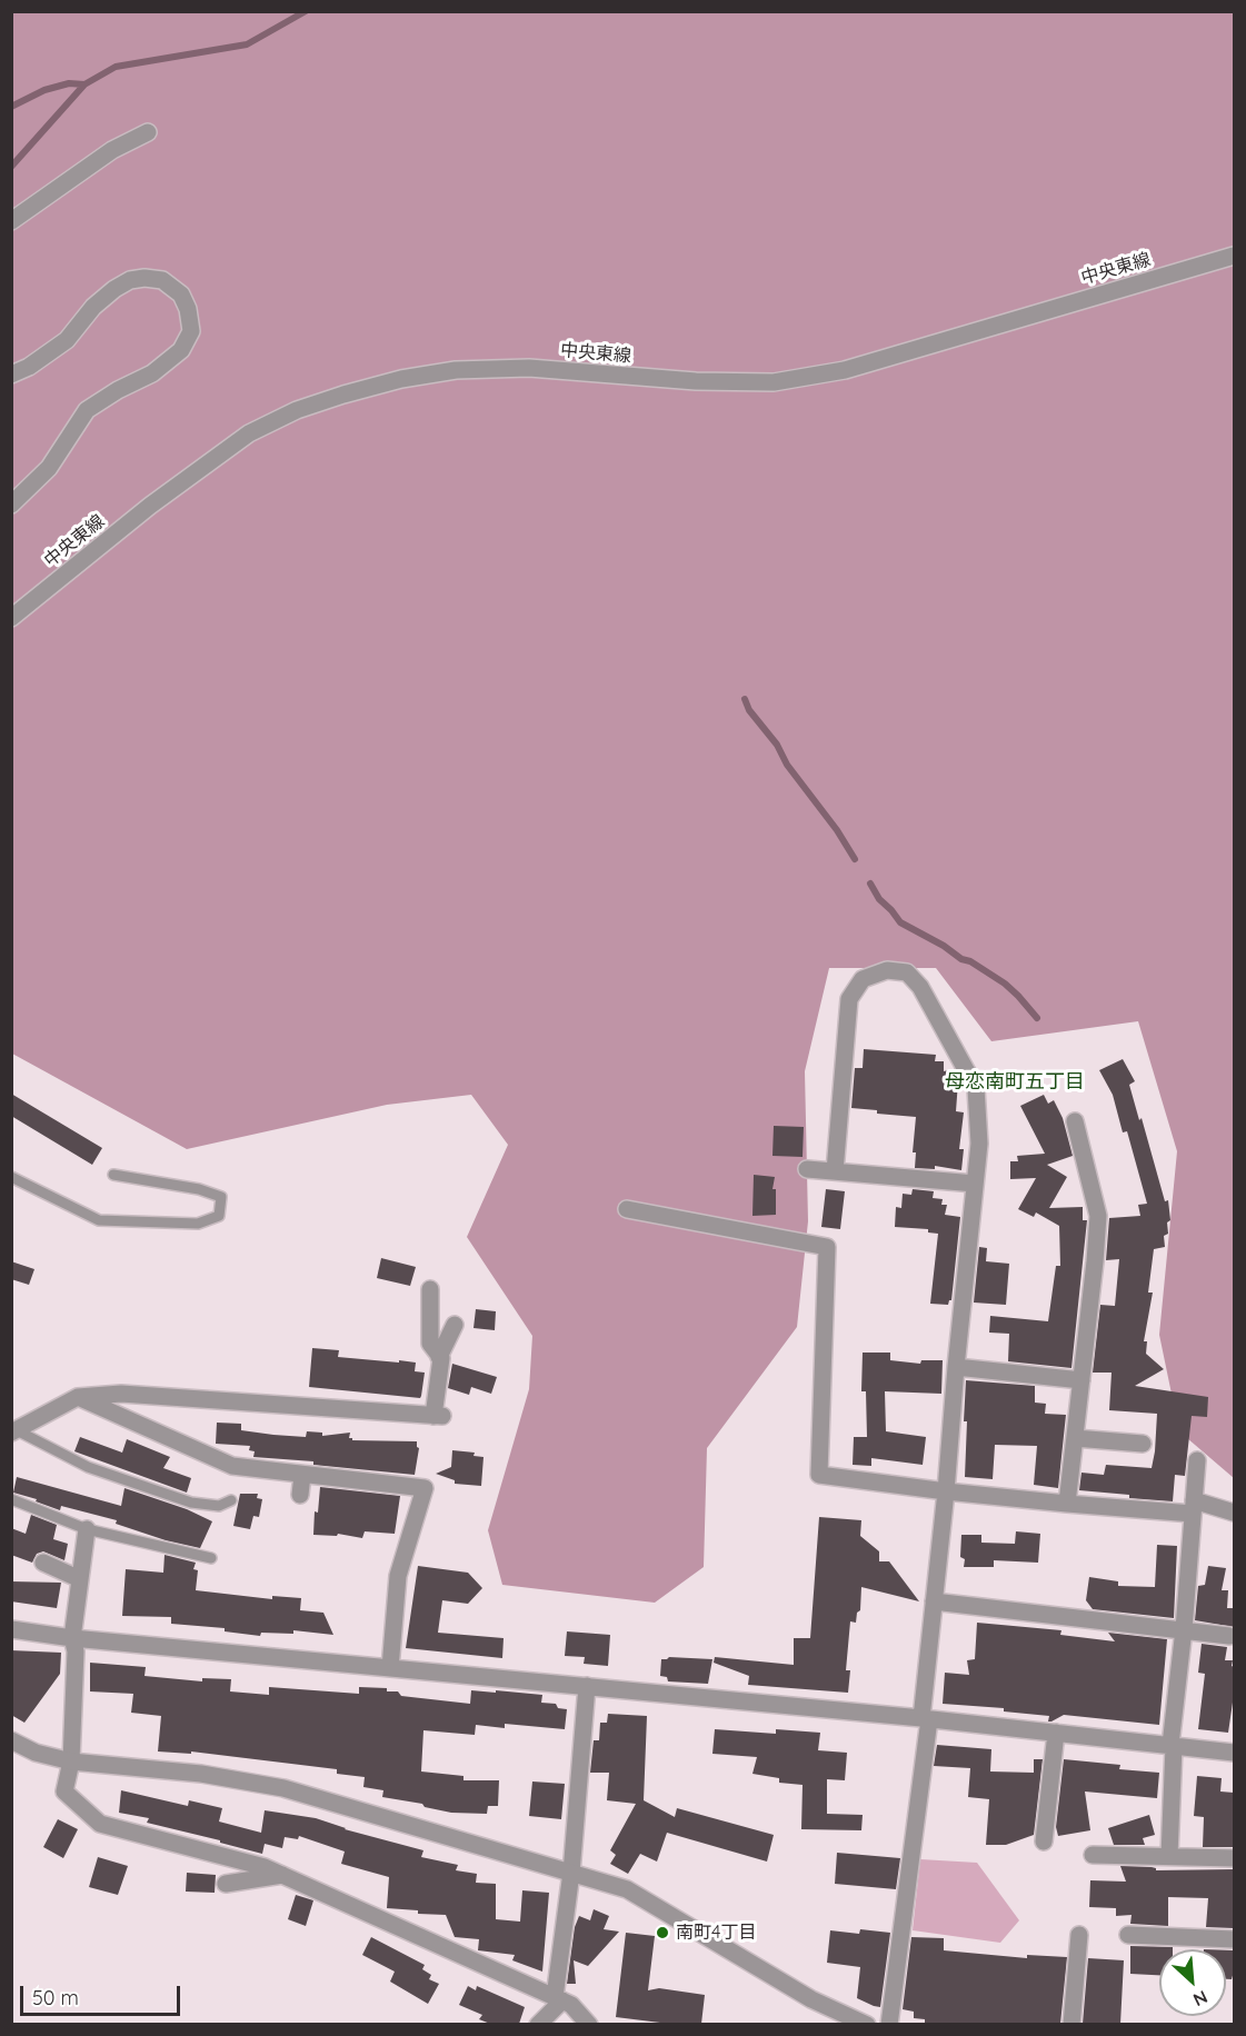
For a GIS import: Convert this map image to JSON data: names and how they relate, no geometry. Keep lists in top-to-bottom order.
{
  "streets": {
    "street": ["中央東線"]
  },
  "districts": ["母恋南町五丁目"],
  "places": ["南町4丁目"],
  "scale_bar": "50 m",
  "north": "bottom right"
}
